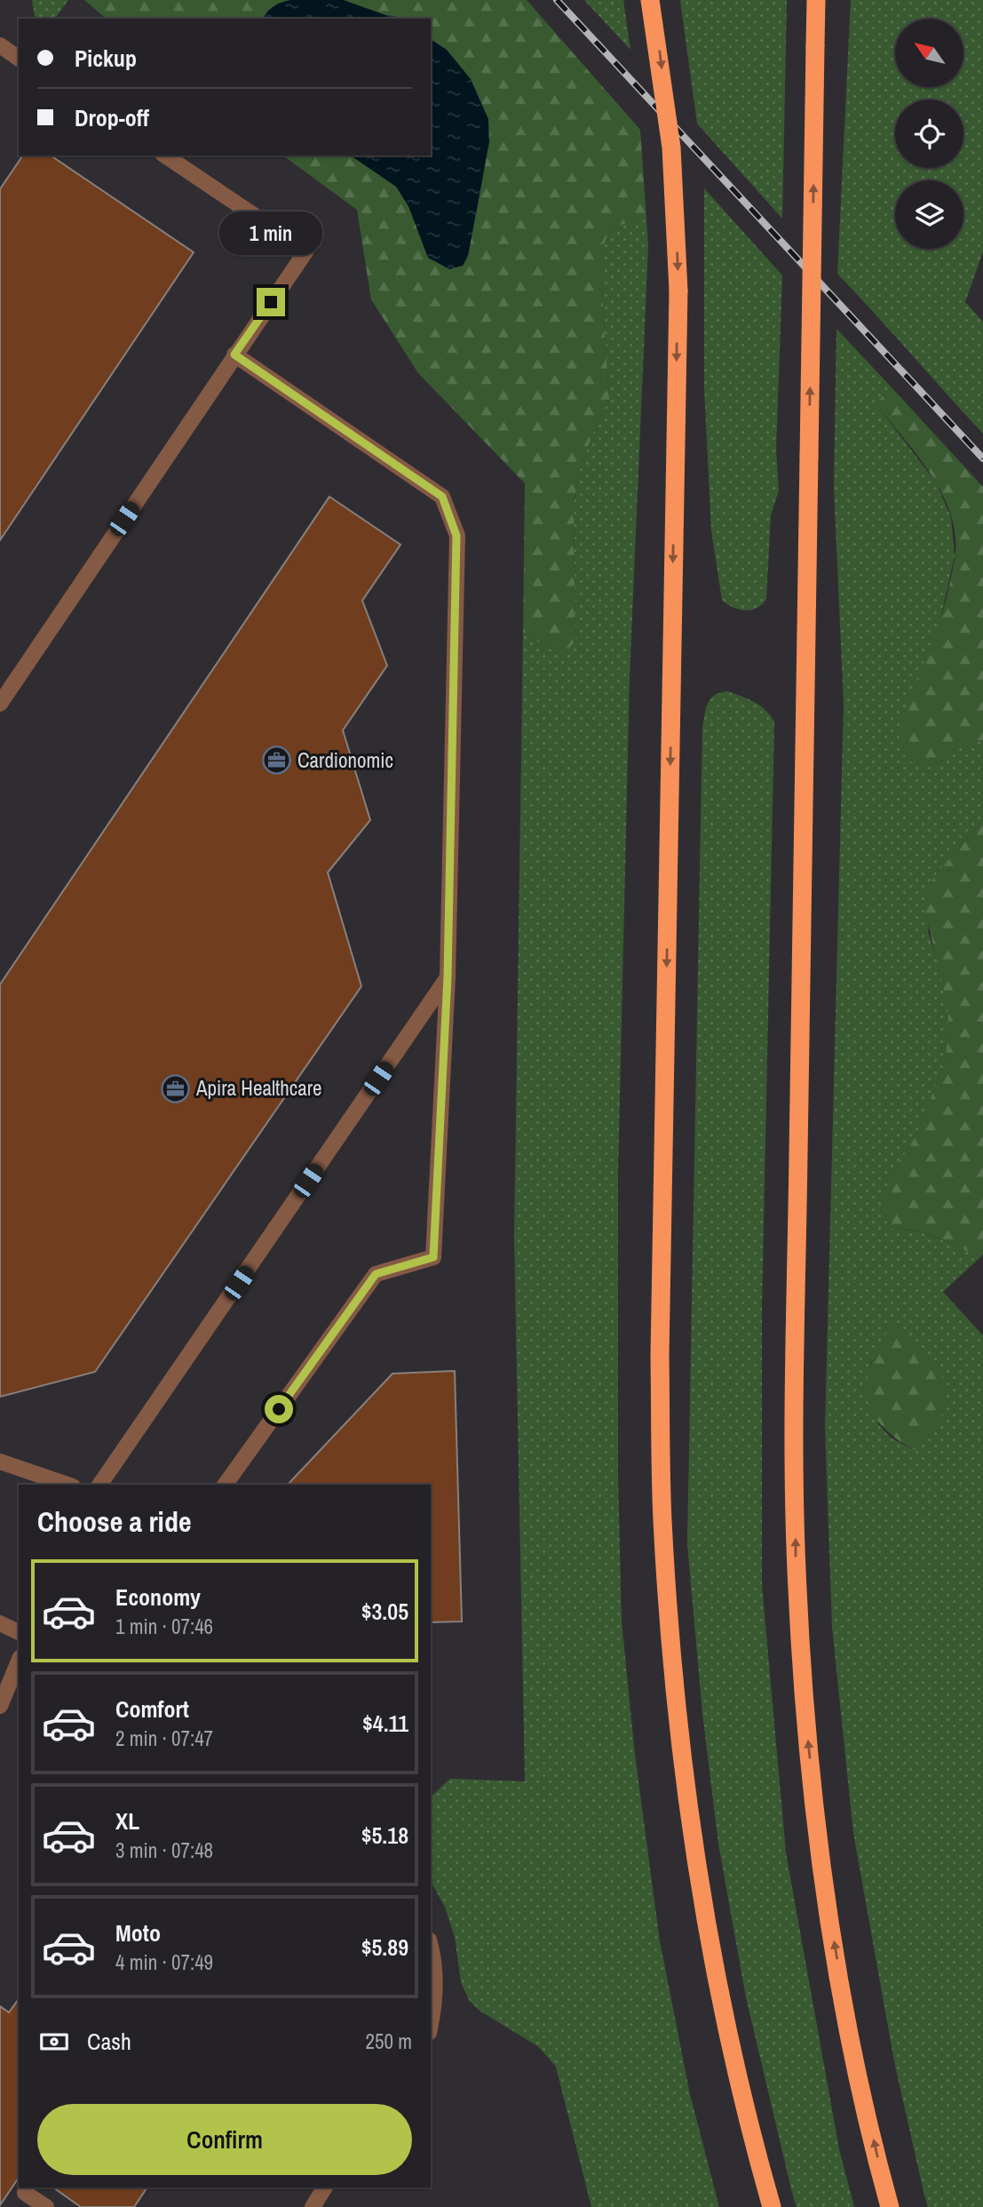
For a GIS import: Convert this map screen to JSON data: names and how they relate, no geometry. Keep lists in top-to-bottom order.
{
  "places": {
    "office": ["Cardionomic", "Apira Healthcare"]
  },
  "north": "top left",
  "page": {
    "banner": ["Pickup", "Drop-off"],
    "bubble": "1 min",
    "heading": "Choose a ride",
    "list": [
      {
        "name": "Economy",
        "note": "1 min · 07:46",
        "value": "$3.05"
      },
      {
        "name": "Comfort",
        "note": "2 min · 07:47",
        "value": "$4.11"
      },
      {
        "name": "XL",
        "note": "3 min · 07:48",
        "value": "$5.18"
      },
      {
        "name": "Moto",
        "note": "4 min · 07:49",
        "value": "$5.89"
      }
    ],
    "pay": ["Cash", "250 m"],
    "buttons": "Confirm"
  }
}
